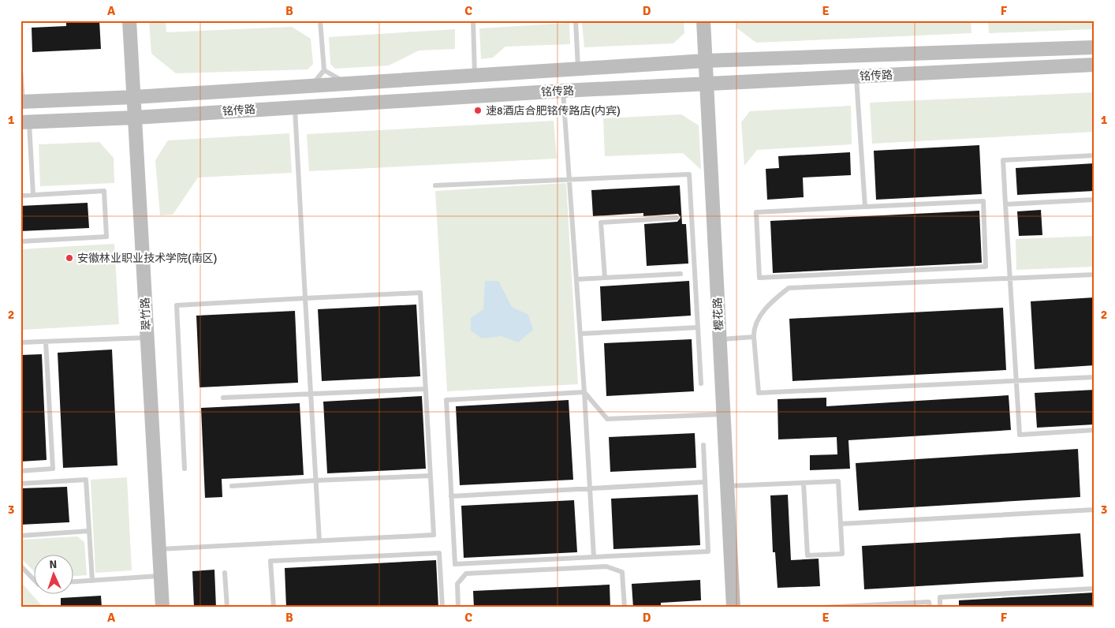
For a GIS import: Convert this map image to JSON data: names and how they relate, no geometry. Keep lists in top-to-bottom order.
{
  "streets": {
    "main road": ["铭传路", "翠竹路", "樱花路"]
  },
  "crossings": [
    ["铭传路", "翠竹路"],
    ["铭传路", "樱花路"]
  ],
  "places": ["速8酒店合肥铭传路店(内宾)", "安徽林业职业技术学院(南区)"],
  "north": "top",
  "grid": {
    "columns": [
      "A",
      "B",
      "C",
      "D",
      "E",
      "F"
    ],
    "rows": ["1", "2", "3"]
  }
}
